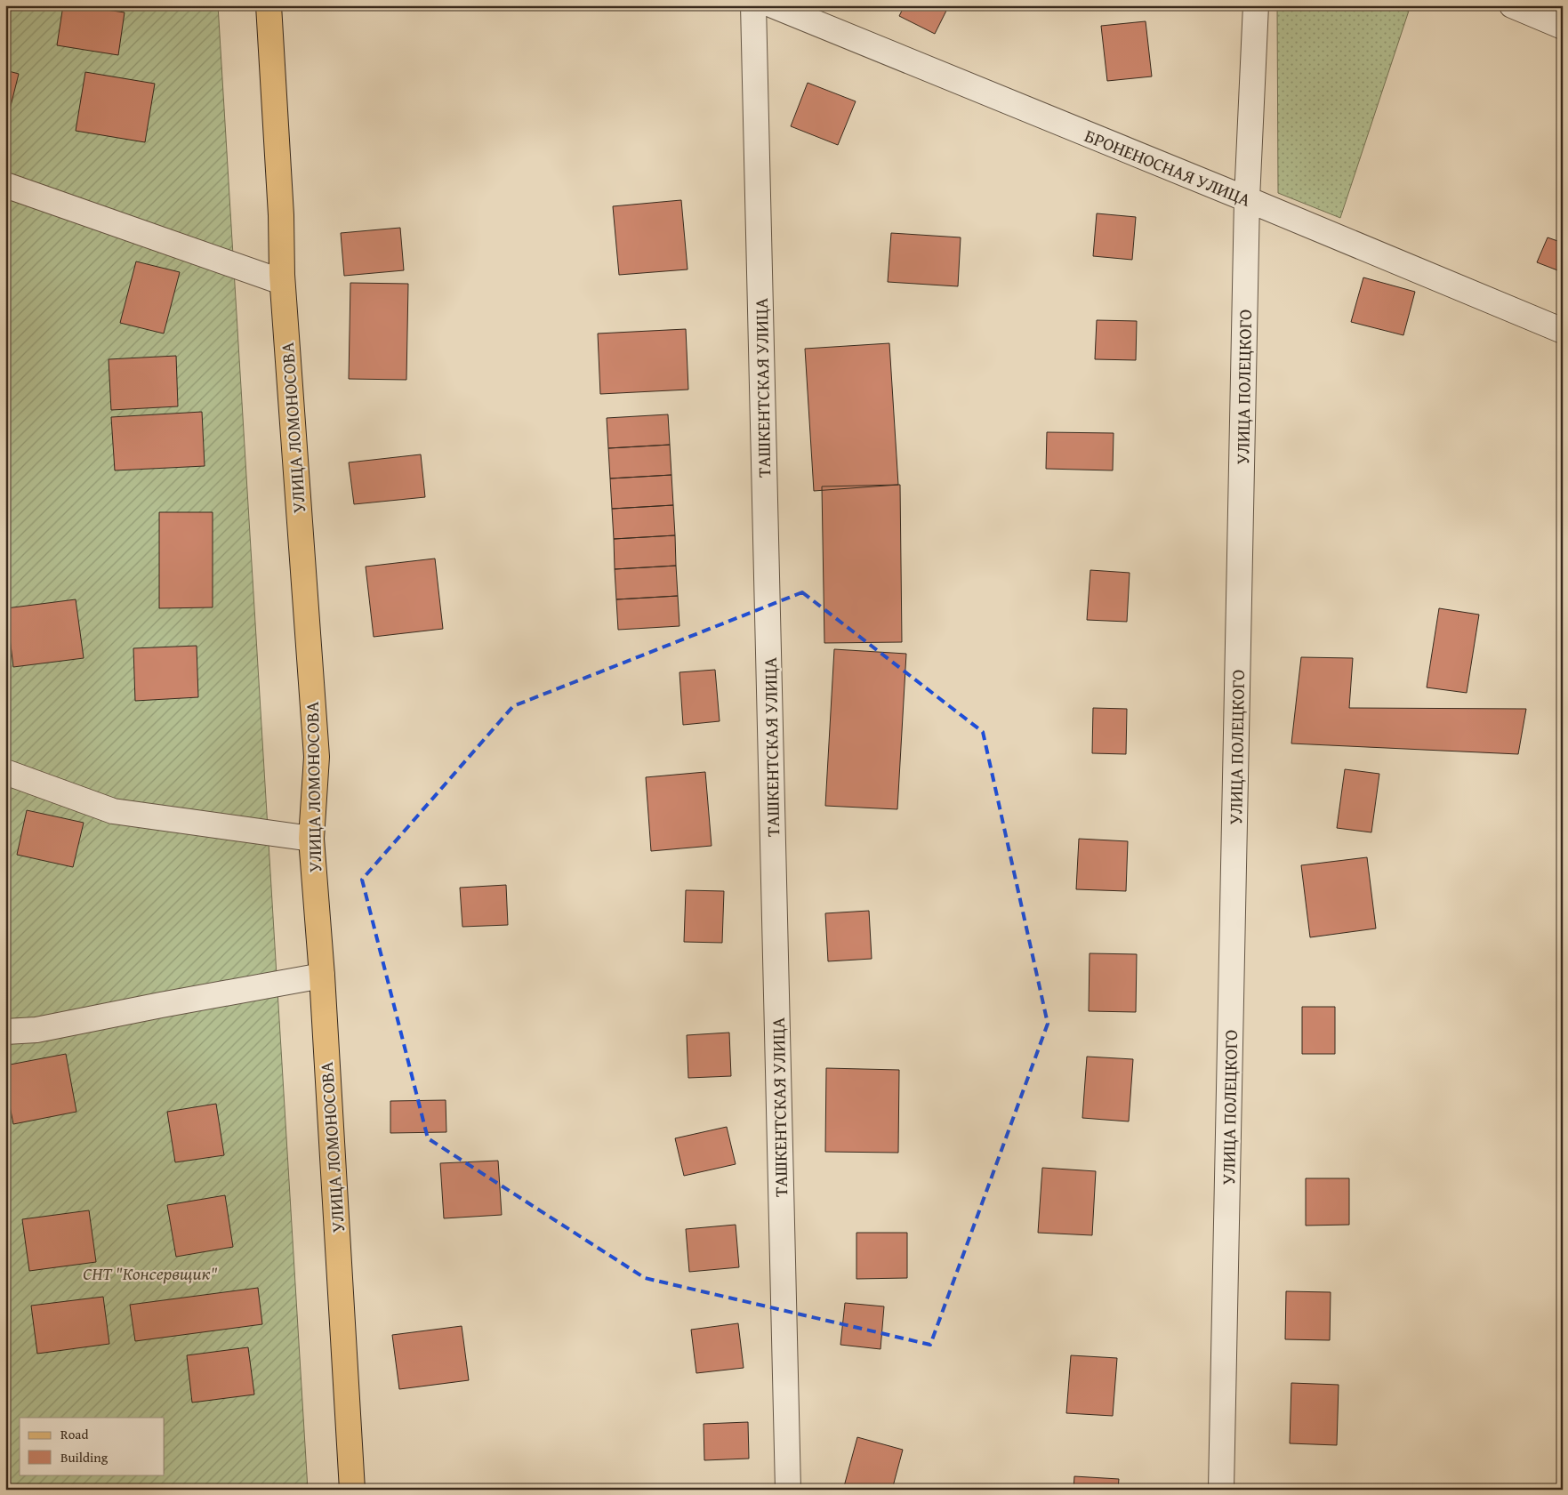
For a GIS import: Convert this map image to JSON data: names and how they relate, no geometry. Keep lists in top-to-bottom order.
{
  "streets": {
    "main road": ["УЛИЦА ЛОМОНОСОВА"],
    "street": ["БРОНЕНОСНАЯ УЛИЦА", "УЛИЦА ПОЛЕЦКОГО", "ТАШКЕНТСКАЯ УЛИЦА"]
  },
  "crossings": [
    ["БРОНЕНОСНАЯ УЛИЦА", "УЛИЦА ПОЛЕЦКОГО"]
  ],
  "parks": ["СНТ \"Консервщик\""],
  "legend": ["Road", "Building"]
}
